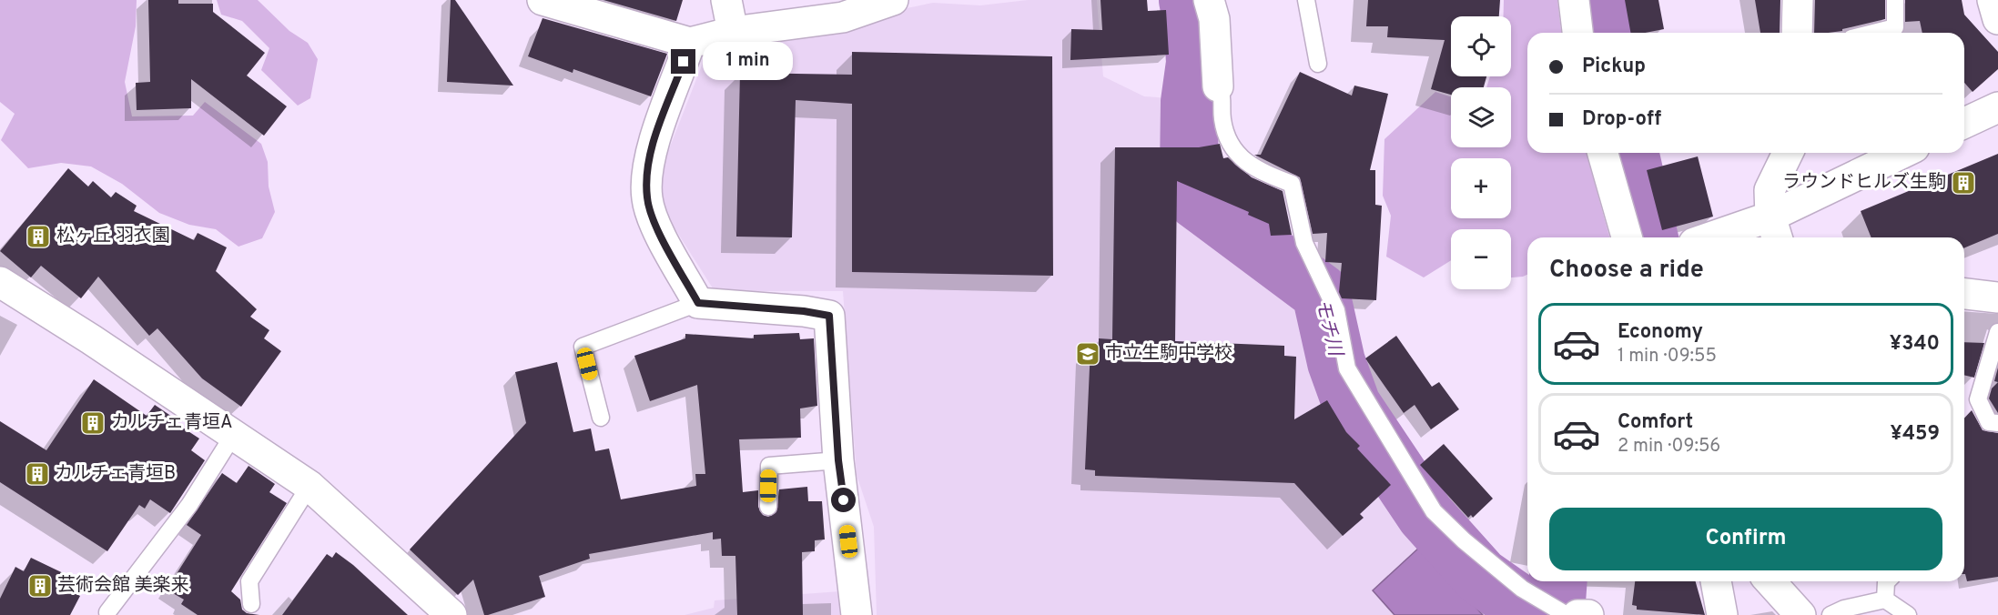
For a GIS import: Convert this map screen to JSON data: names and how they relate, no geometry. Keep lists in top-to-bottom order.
{
  "water": ["モチ川"],
  "places": {
    "building": [
      "ラウンドヒルズ生駒",
      "松ヶ丘 羽衣園",
      "カルチェ青垣A",
      "カルチェ青垣B",
      "芸術会館 美楽来"
    ],
    "school or university": ["市立生駒中学校"]
  },
  "page": {
    "map_buttons": ["+", "−"],
    "banner": ["Pickup", "Drop-off"],
    "bubble": "1 min",
    "heading": "Choose a ride",
    "list": [
      {
        "name": "Economy",
        "note": "1 min · 09:55",
        "value": "¥340"
      },
      {
        "name": "Comfort",
        "note": "2 min · 09:56",
        "value": "¥459"
      }
    ],
    "buttons": "Confirm"
  }
}
